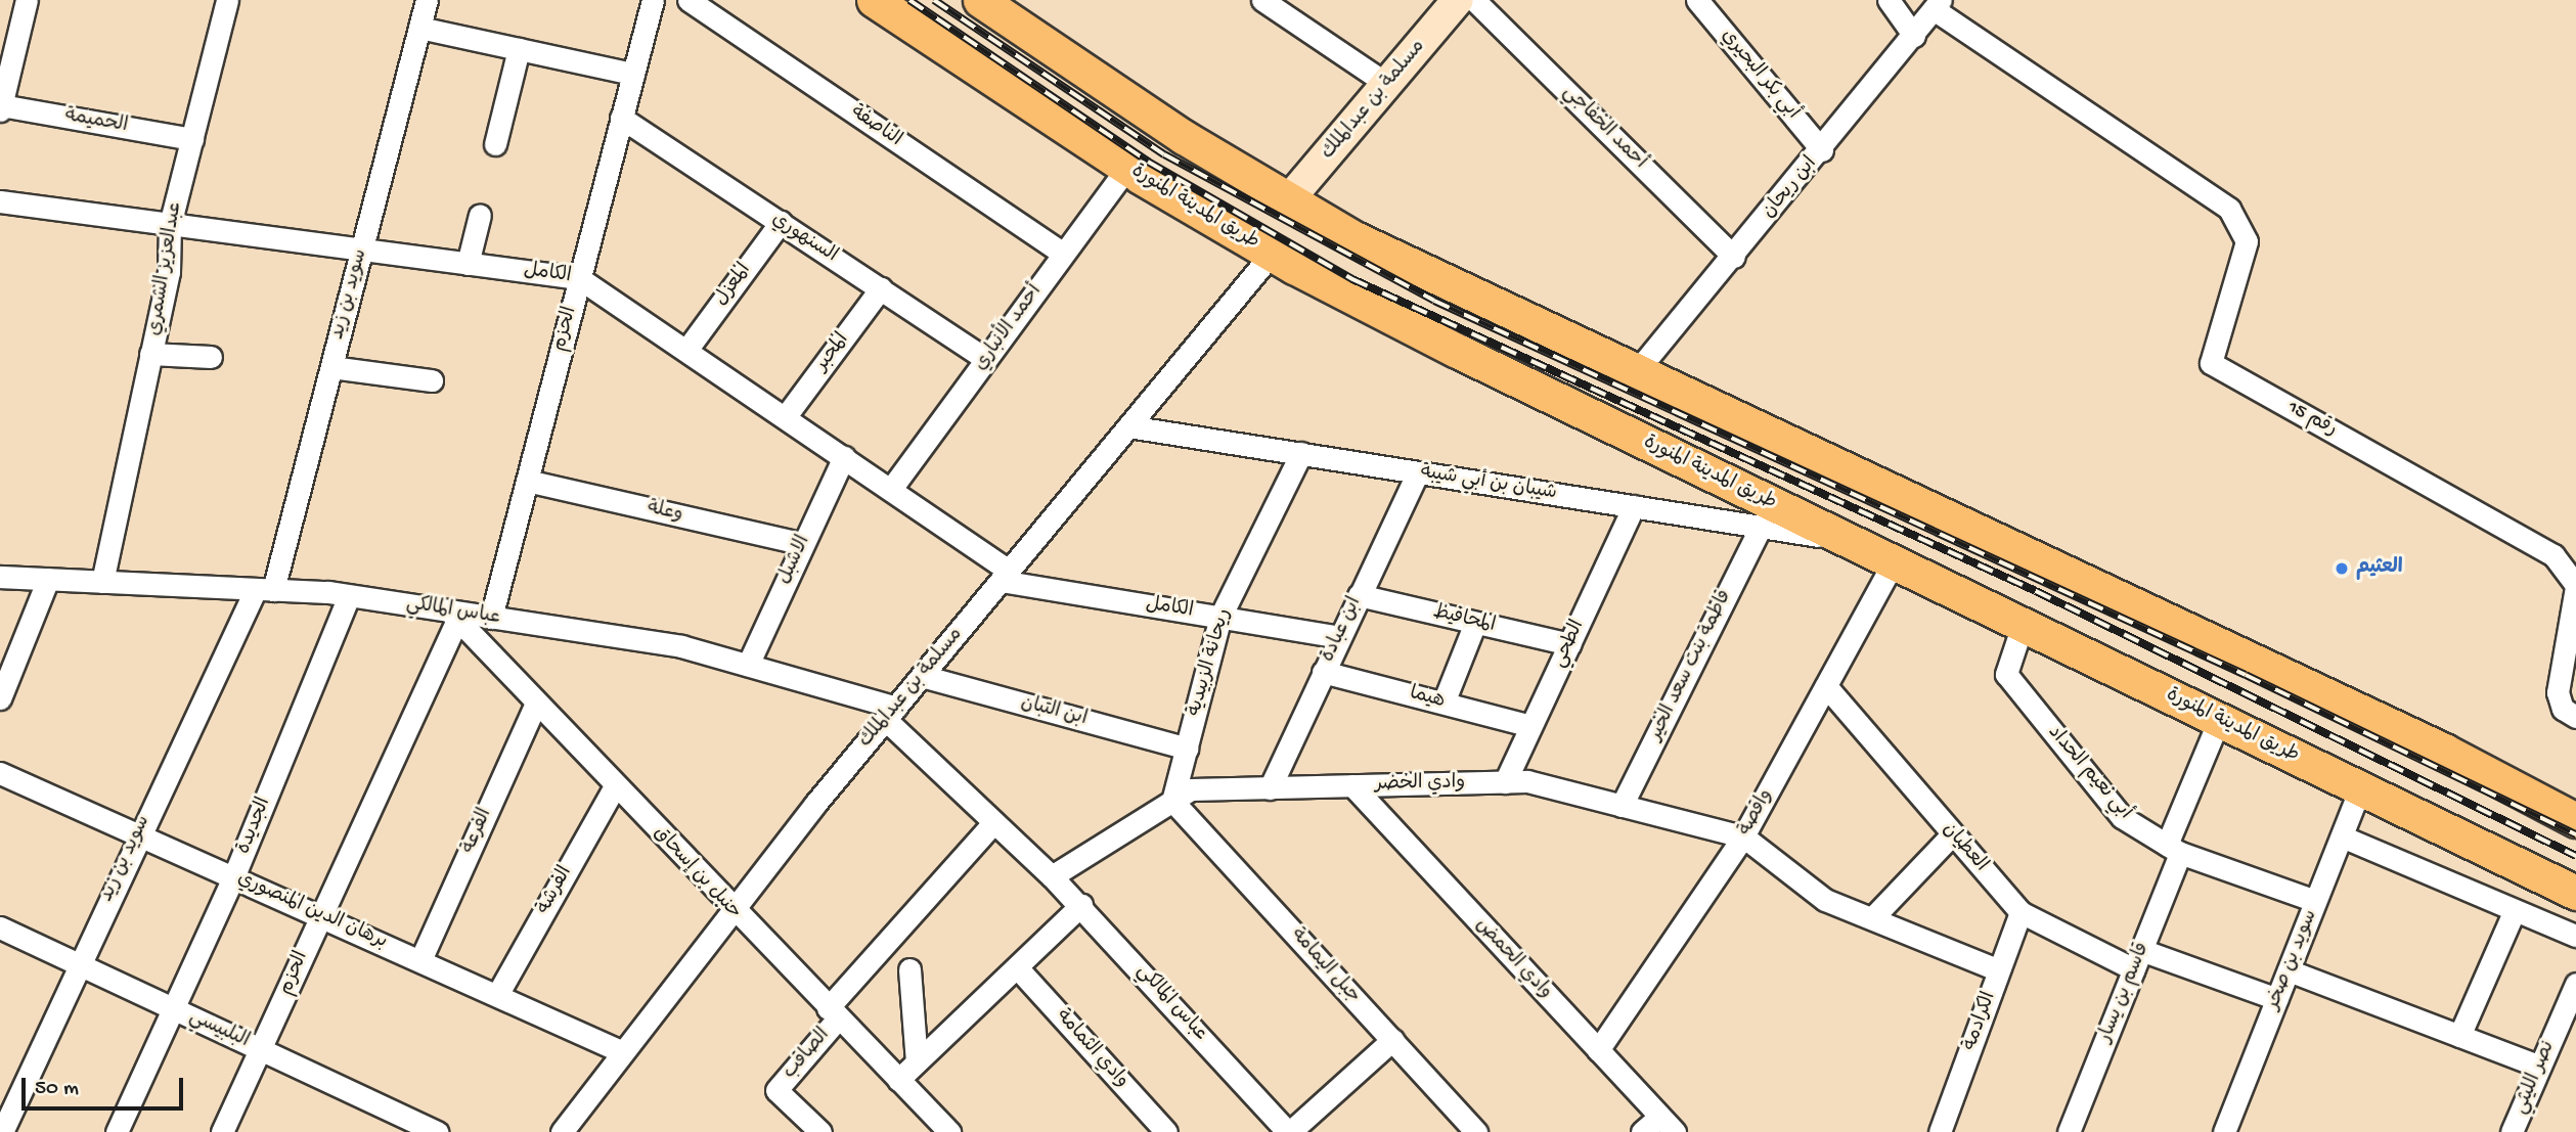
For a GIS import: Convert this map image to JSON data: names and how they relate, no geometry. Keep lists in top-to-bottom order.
{
  "streets": {
    "main road": ["مسلمة بن عبدالملك", "طريق المدينة المنورة"],
    "street": [
      "أبي بكر البحيري",
      "الحميمة",
      "الناصفة",
      "أحمد الخفاجي",
      "ابن ريحان",
      "السنهوري",
      "عبدالعزيز الشمري",
      "الكامل",
      "المعزل",
      "سويد بن زيد",
      "أحمد الأنباري",
      "الحزم",
      "المحبر",
      "رقم 15",
      "شيبان بن أبي شيبة",
      "وعلة",
      "الاشبل",
      "عباس المالكي",
      "المحافيظ",
      "ابن عبادة",
      "الطحي",
      "ريحانة الزبيدية",
      "فاطمة بنت سعد الخير",
      "هيما",
      "ابن التبان",
      "أبي نعيم الحداد",
      "وادي الخضر",
      "واقصة",
      "الجديدة",
      "الفرعة",
      "العطيان",
      "حنبل بن إسحاق",
      "الفرشة",
      "برهان الدين المنصوري",
      "وادي الحمض",
      "سويد بن صخر",
      "جبل اليمامة",
      "قاسم بن يسار",
      "الكرادمة",
      "البلبيسي",
      "وادي الثمامة",
      "الصاقب",
      "نصر الليثي"
    ]
  },
  "crossings": [
    ["أبي بكر البحيري", "ابن ريحان"],
    ["مسلمة بن عبدالملك", "طريق المدينة المنورة"],
    ["مسلمة بن عبدالملك", "الكامل"],
    ["مسلمة بن عبدالملك", "شيبان بن أبي شيبة"],
    ["مسلمة بن عبدالملك", "عباس المالكي"],
    ["مسلمة بن عبدالملك", "ابن التبان"],
    ["مسلمة بن عبدالملك", "حنبل بن إسحاق"],
    ["مسلمة بن عبدالملك", "برهان الدين المنصوري"],
    ["الحميمة", "عبدالعزيز الشمري"],
    ["الناصفة", "أحمد الأنباري"],
    ["أحمد الخفاجي", "ابن ريحان"],
    ["ابن ريحان", "رقم 15"],
    ["طريق المدينة المنورة", "أحمد الأنباري"],
    ["طريق المدينة المنورة", "شيبان بن أبي شيبة"],
    ["طريق المدينة المنورة", "أبي نعيم الحداد"],
    ["طريق المدينة المنورة", "واقصة"],
    ["طريق المدينة المنورة", "سويد بن صخر"],
    ["طريق المدينة المنورة", "قاسم بن يسار"],
    ["السنهوري", "المعزل"],
    ["السنهوري", "أحمد الأنباري"],
    ["السنهوري", "الحزم"],
    ["السنهوري", "المحبر"],
    ["عبدالعزيز الشمري", "الكامل"],
    ["عبدالعزيز الشمري", "عباس المالكي"],
    ["الكامل", "المعزل"],
    ["الكامل", "سويد بن زيد"],
    ["الكامل", "أحمد الأنباري"],
    ["الكامل", "الحزم"],
    ["الكامل", "المحبر"],
    ["الكامل", "الاشبل"],
    ["الكامل", "ابن عبادة"],
    ["الكامل", "ريحانة الزبيدية"],
    ["سويد بن زيد", "عباس المالكي"],
    ["سويد بن زيد", "برهان الدين المنصوري"],
    ["سويد بن زيد", "البلبيسي"],
    ["الحزم", "وعلة"],
    ["الحزم", "عباس المالكي"],
    ["الحزم", "حنبل بن إسحاق"],
    ["الحزم", "برهان الدين المنصوري"],
    ["الحزم", "البلبيسي"],
    ["شيبان بن أبي شيبة", "ابن عبادة"],
    ["شيبان بن أبي شيبة", "الطحي"],
    ["شيبان بن أبي شيبة", "ريحانة الزبيدية"],
    ["شيبان بن أبي شيبة", "فاطمة بنت سعد الخير"],
    ["وعلة", "الاشبل"],
    ["الاشبل", "عباس المالكي"],
    ["عباس المالكي", "وادي الخضر"],
    ["عباس المالكي", "الجديدة"],
    ["عباس المالكي", "حنبل بن إسحاق"],
    ["المحافيظ", "ابن عبادة"],
    ["المحافيظ", "الطحي"],
    ["ابن عبادة", "هيما"],
    ["ابن عبادة", "وادي الخضر"],
    ["الطحي", "هيما"],
    ["الطحي", "وادي الخضر"],
    ["ريحانة الزبيدية", "ابن التبان"],
    ["ريحانة الزبيدية", "وادي الخضر"],
    ["ريحانة الزبيدية", "جبل اليمامة"],
    ["فاطمة بنت سعد الخير", "وادي الخضر"],
    ["أبي نعيم الحداد", "سويد بن صخر"],
    ["أبي نعيم الحداد", "قاسم بن يسار"],
    ["وادي الخضر", "واقصة"],
    ["وادي الخضر", "وادي الحمض"],
    ["وادي الخضر", "جبل اليمامة"],
    ["وادي الخضر", "الكرادمة"],
    ["واقصة", "العطيان"],
    ["واقصة", "وادي الحمض"],
    ["الجديدة", "برهان الدين المنصوري"],
    ["الجديدة", "البلبيسي"],
    ["الفرعة", "حنبل بن إسحاق"],
    ["الفرعة", "برهان الدين المنصوري"],
    ["العطيان", "سويد بن صخر"],
    ["العطيان", "قاسم بن يسار"],
    ["العطيان", "الكرادمة"],
    ["حنبل بن إسحاق", "الفرشة"],
    ["حنبل بن إسحاق", "الصاقب"],
    ["الفرشة", "برهان الدين المنصوري"]
  ],
  "places": ["العثيم"],
  "scale_bar": "50 m"
}
